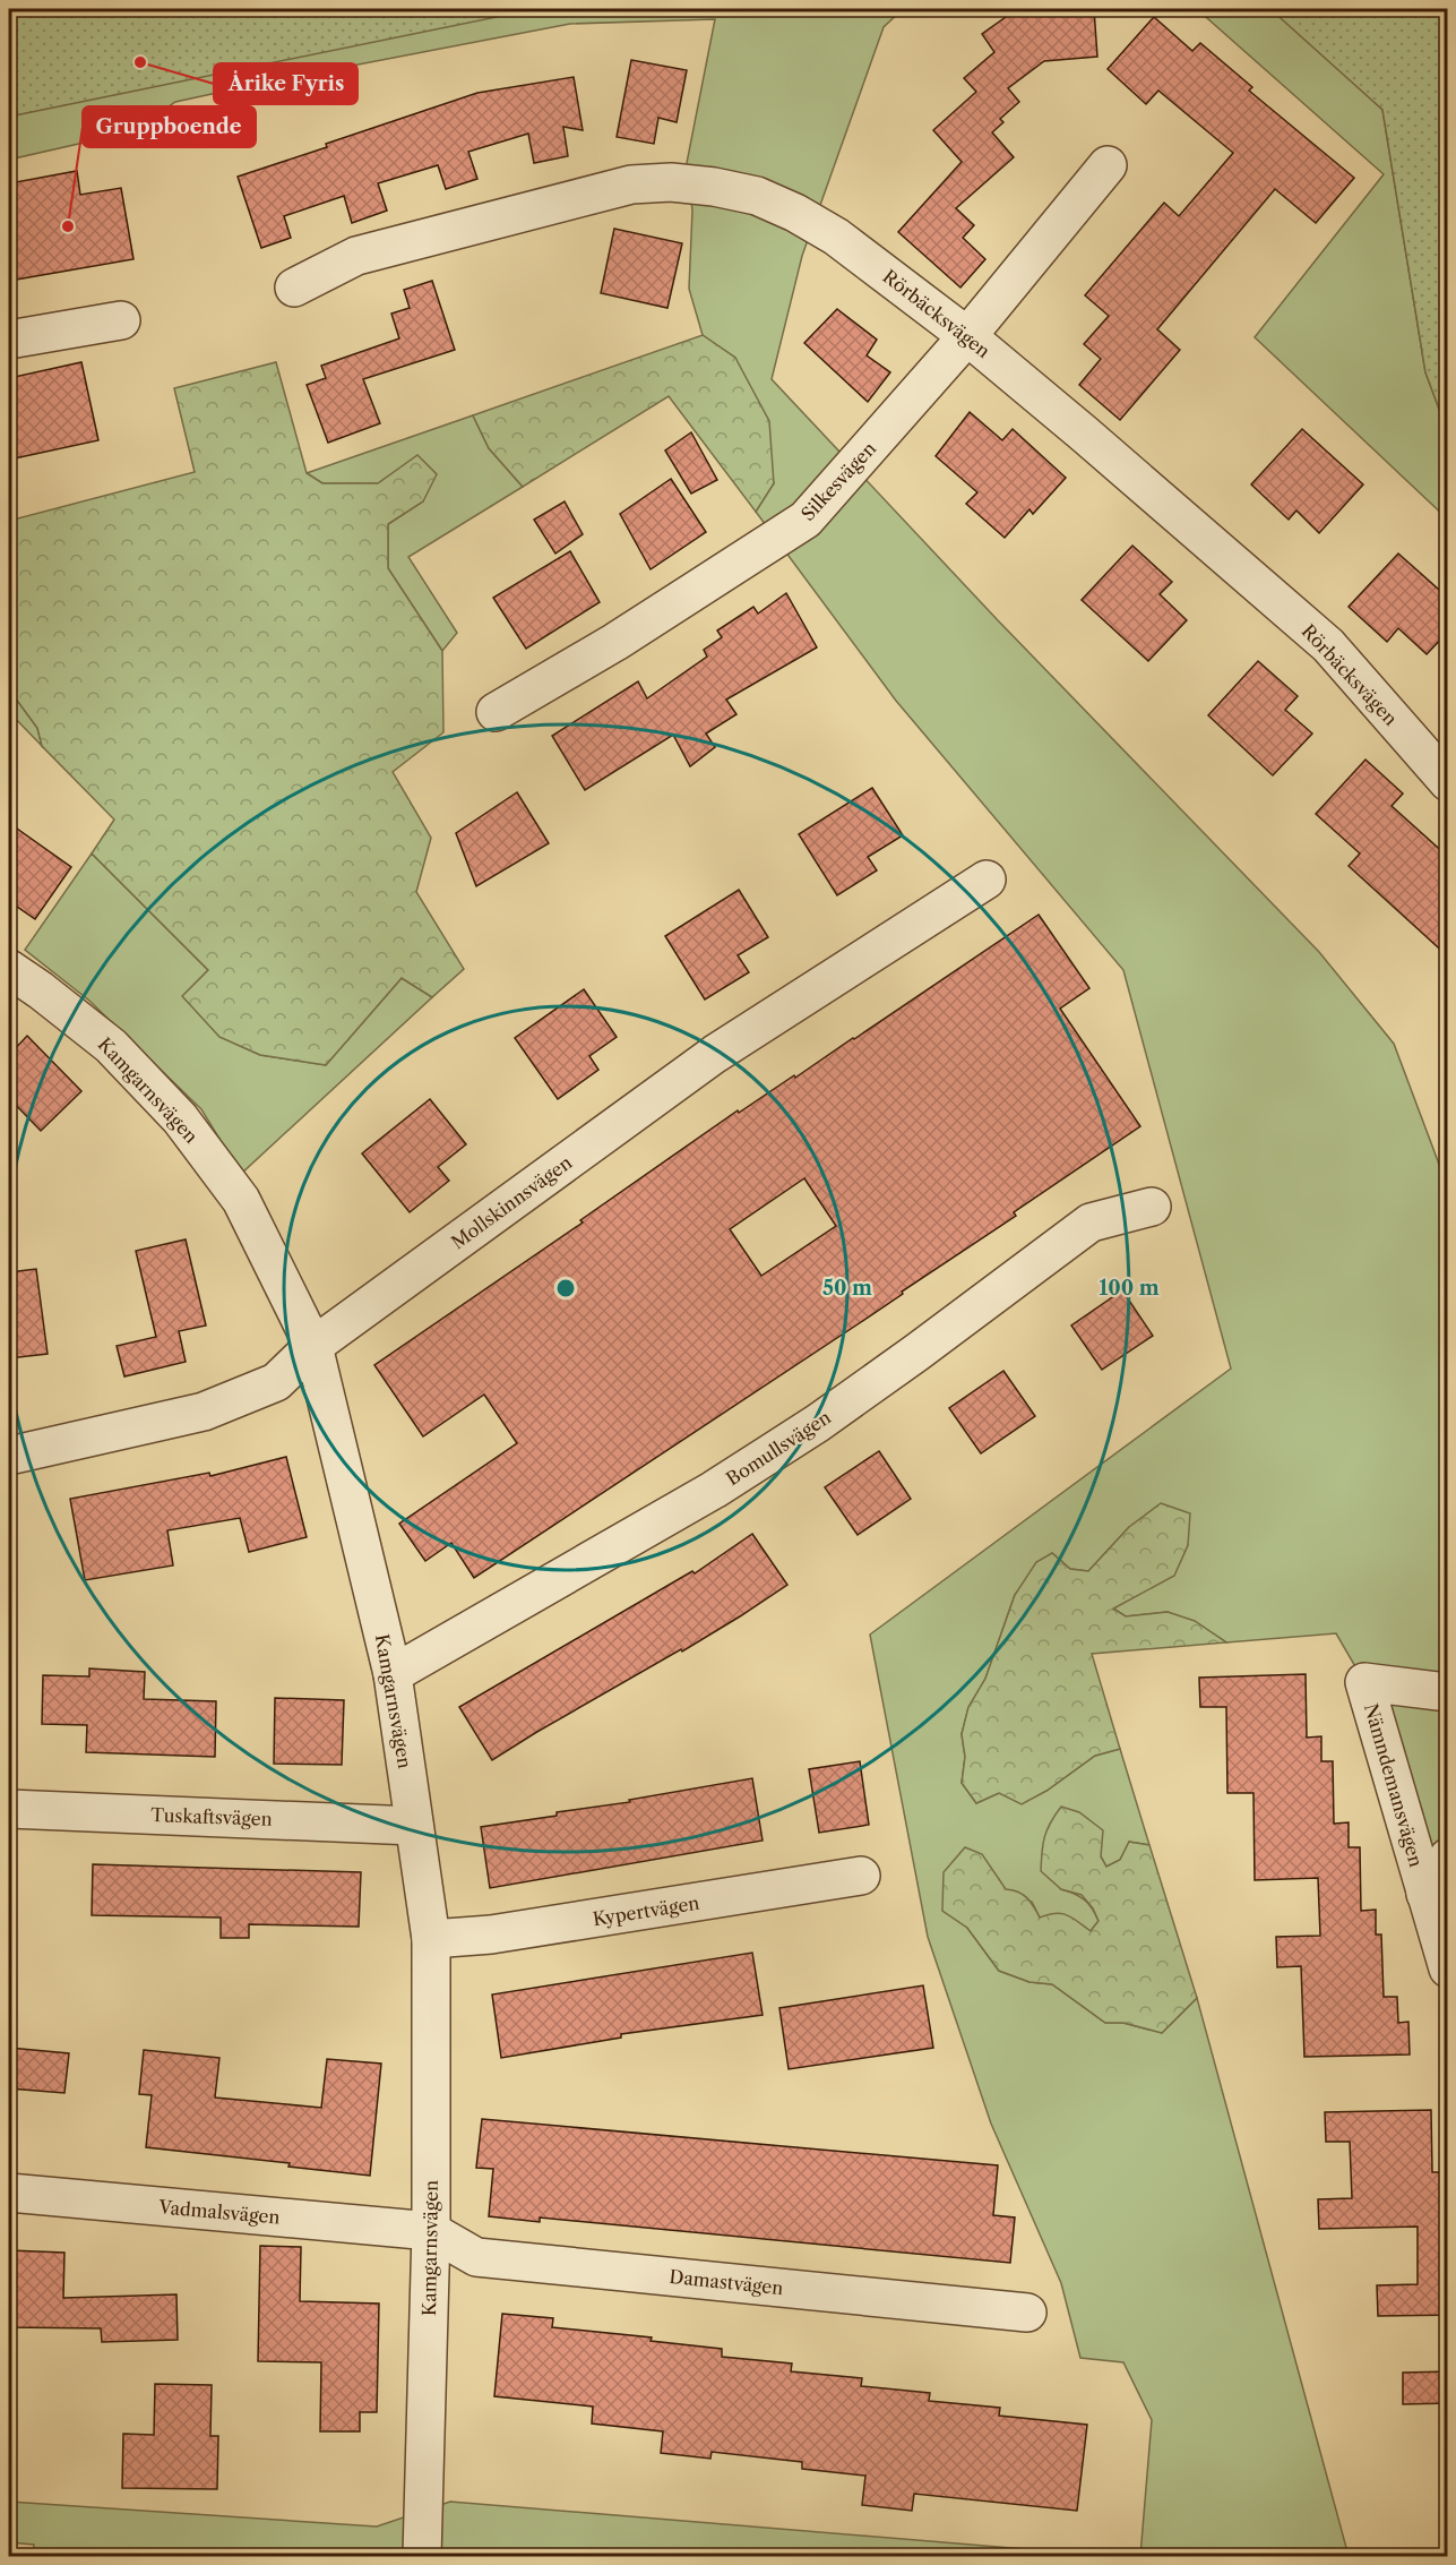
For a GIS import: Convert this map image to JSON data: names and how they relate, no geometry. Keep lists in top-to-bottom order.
{
  "streets": {
    "street": [
      "Rörbäcksvägen",
      "Silkesvägen",
      "Kamgarnsvägen",
      "Mollskinnsvägen",
      "Bomullsvägen",
      "Nämndemansvägen",
      "Tuskaftsvägen",
      "Kypertvägen",
      "Vadmalsvägen",
      "Damastvägen"
    ]
  },
  "crossings": [
    ["Rörbäcksvägen", "Silkesvägen"],
    ["Kamgarnsvägen", "Mollskinnsvägen"],
    ["Kamgarnsvägen", "Bomullsvägen"],
    ["Kamgarnsvägen", "Tuskaftsvägen"],
    ["Kamgarnsvägen", "Kypertvägen"],
    ["Kamgarnsvägen", "Vadmalsvägen"],
    ["Kamgarnsvägen", "Damastvägen"],
    ["Vadmalsvägen", "Damastvägen"]
  ],
  "places": ["Årike Fyris", "Gruppboende"],
  "rings": ["50 m", "100 m"]
}
